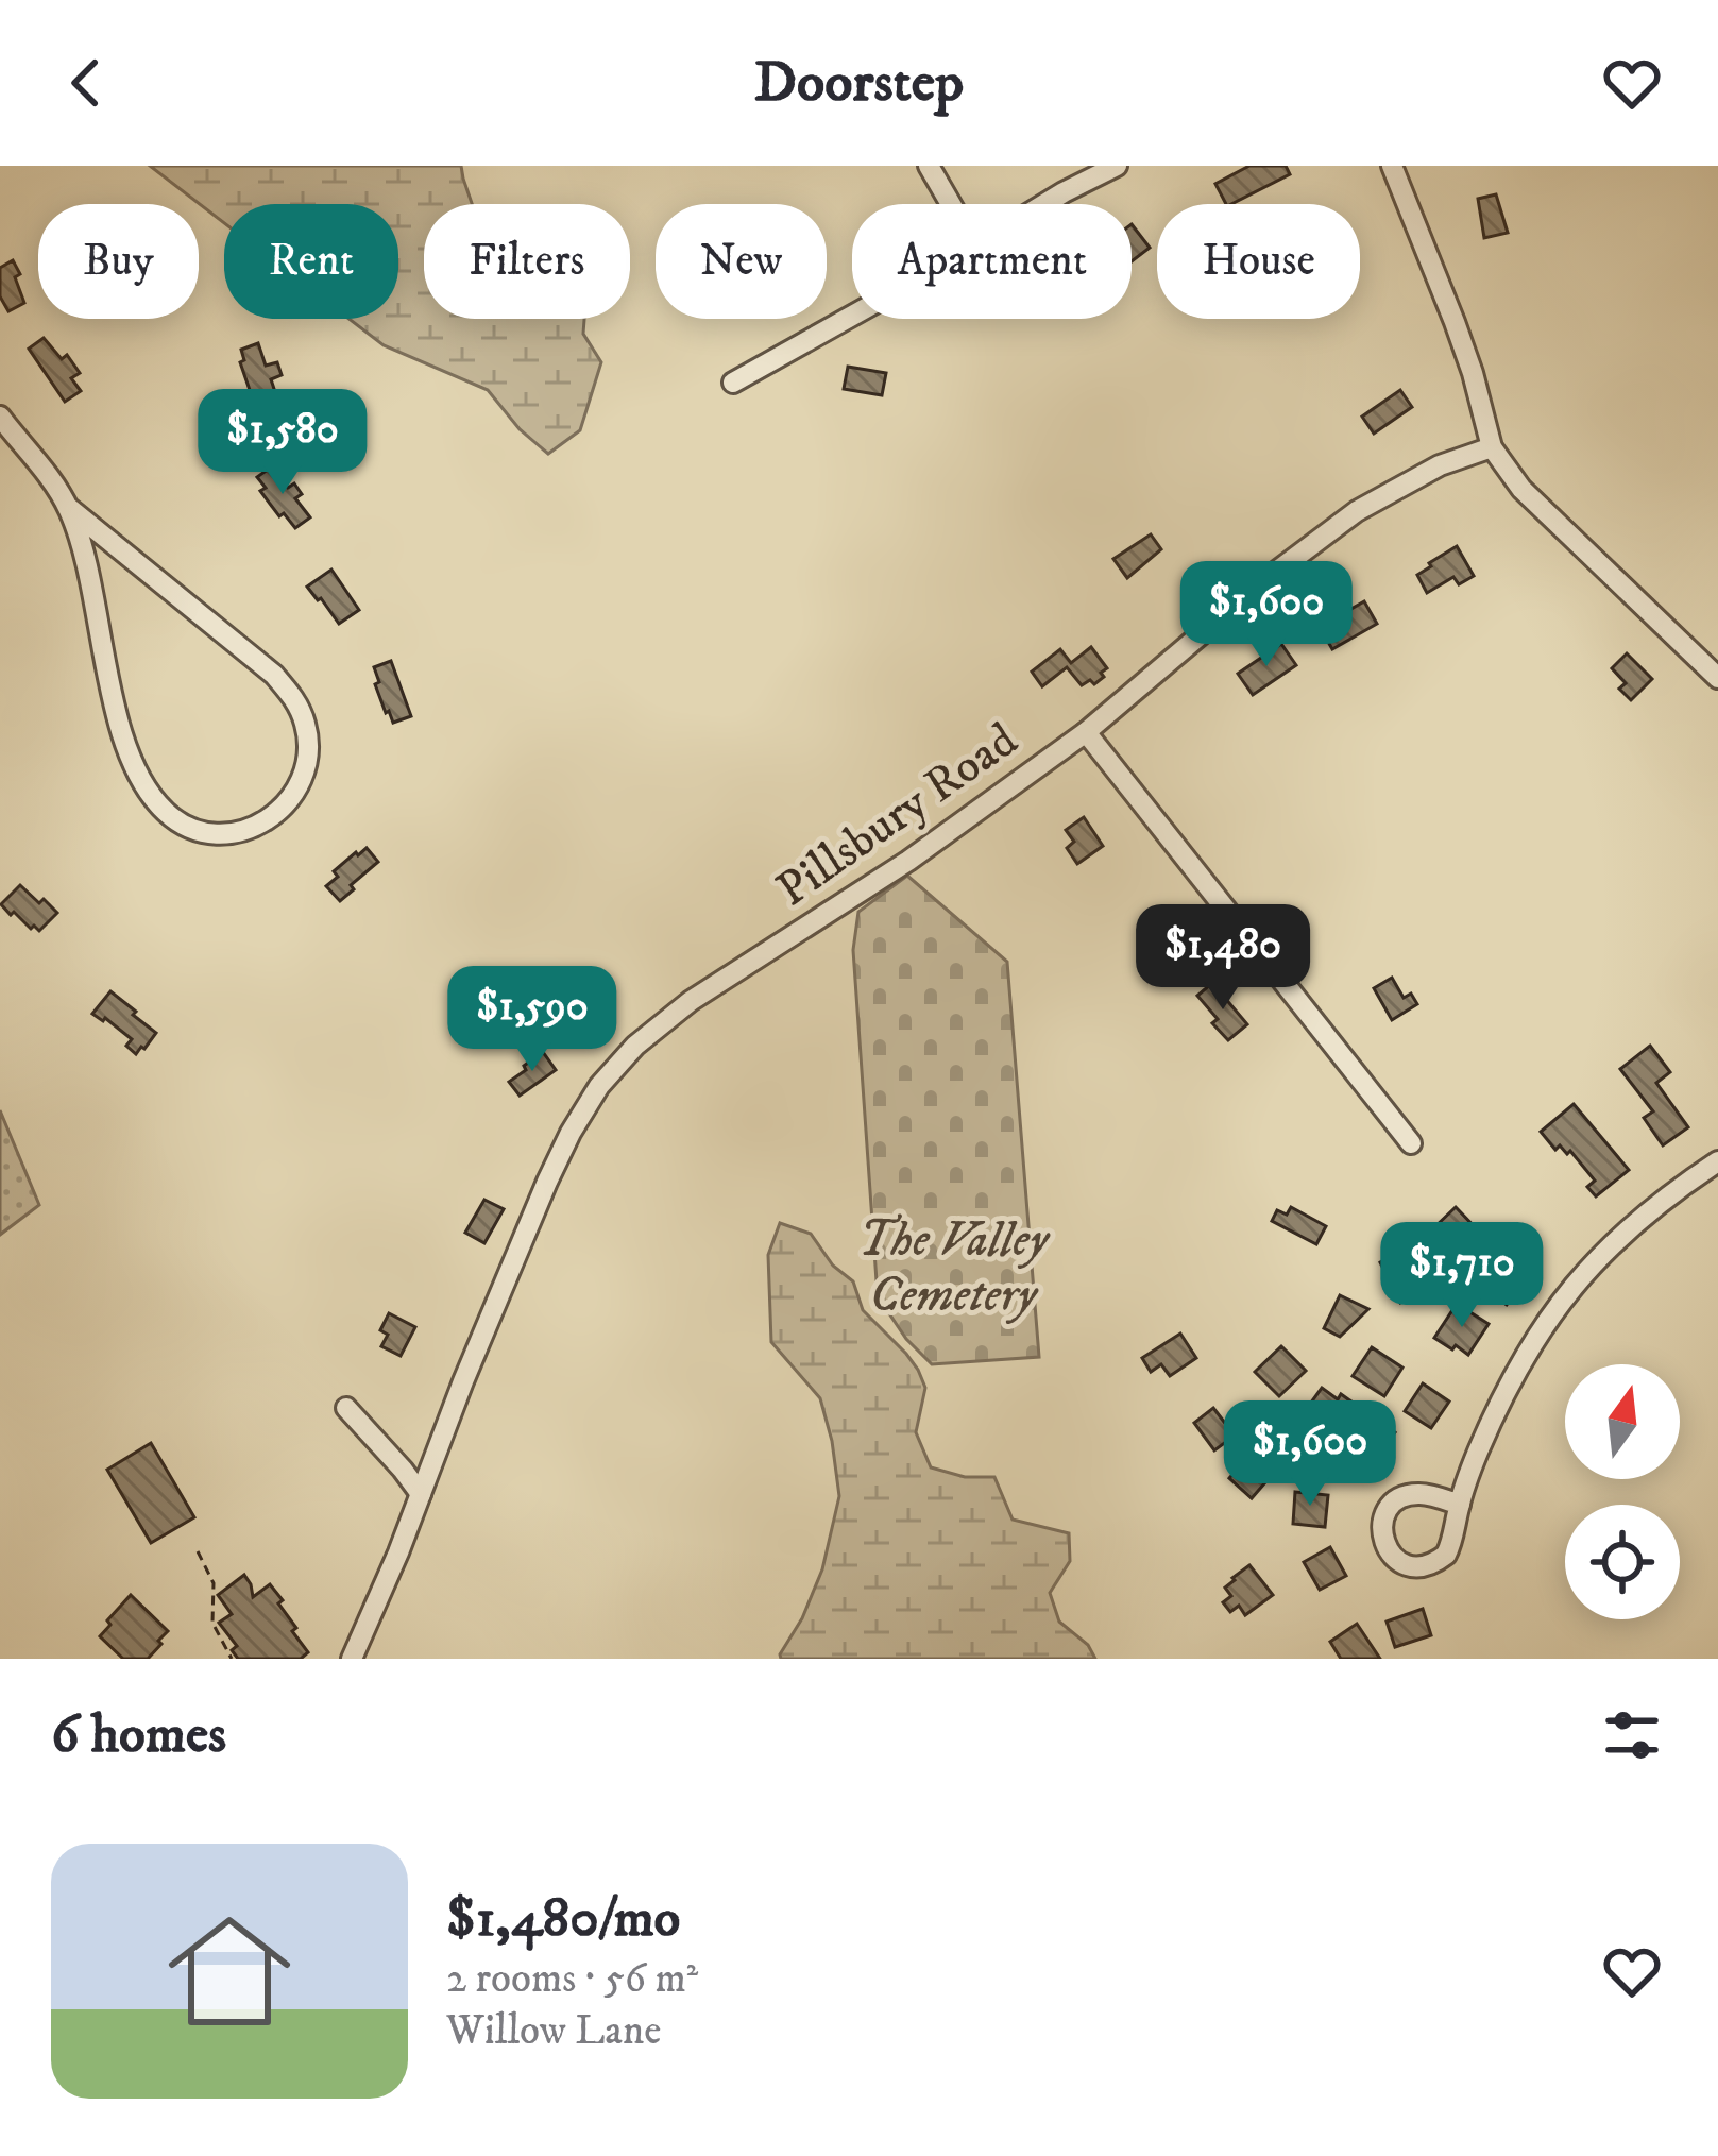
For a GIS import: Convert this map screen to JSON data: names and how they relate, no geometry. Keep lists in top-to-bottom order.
{
  "streets": {
    "street": ["Pillsbury Road"]
  },
  "parks": ["The Valley Cemetery"],
  "north": "top",
  "page": {
    "header": "Doorstep",
    "chip": [
      "Buy",
      "Rent",
      "Filters",
      "New",
      "Apartment",
      "House"
    ],
    "price": [
      "$1,580",
      "$1,600",
      "$1,480",
      "$1,590",
      "$1,710",
      "$1,600"
    ],
    "heading": "6 homes",
    "list": [
      {
        "name": "$1,480/mo",
        "note": "2 rooms · 56 m² · Willow Lane"
      }
    ]
  }
}
